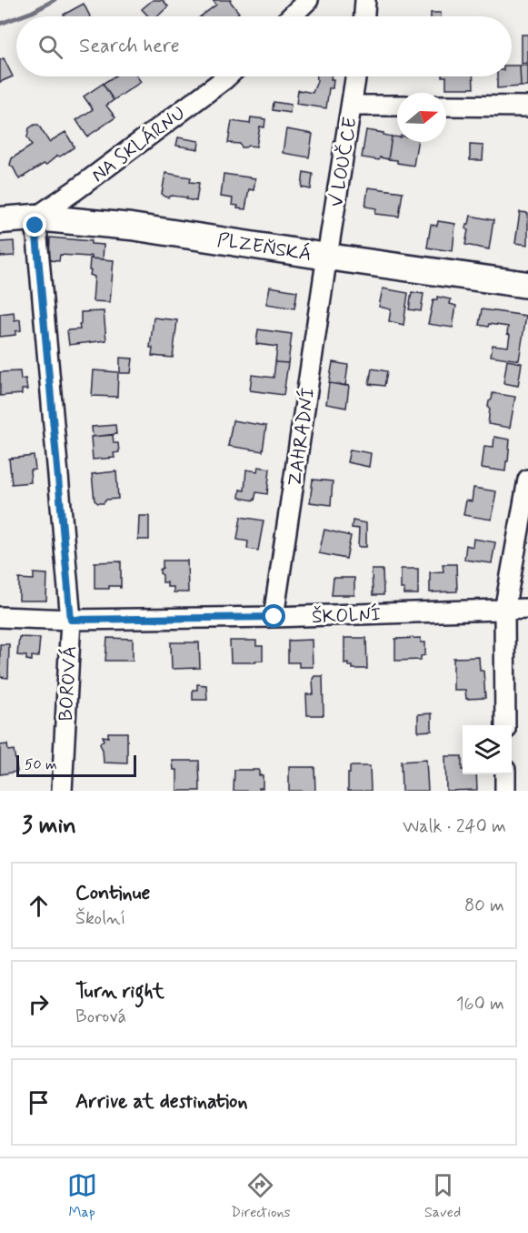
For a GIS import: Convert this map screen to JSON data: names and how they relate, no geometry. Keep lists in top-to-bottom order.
{
  "streets": {
    "main road": ["PLZEŇSKÁ"],
    "street": [
      "NA SKLÁRNU",
      "V LOUČCE",
      "ZAHRADNÍ",
      "ŠKOLNÍ",
      "BOROVÁ"
    ]
  },
  "crossings": [
    ["NA SKLÁRNU", "PLZEŇSKÁ"],
    ["NA SKLÁRNU", "BOROVÁ"],
    ["V LOUČCE", "PLZEŇSKÁ"],
    ["V LOUČCE", "ZAHRADNÍ"],
    ["PLZEŇSKÁ", "ZAHRADNÍ"],
    ["PLZEŇSKÁ", "BOROVÁ"],
    ["ZAHRADNÍ", "ŠKOLNÍ"],
    ["ŠKOLNÍ", "BOROVÁ"]
  ],
  "scale_bar": "50 m",
  "north": "right",
  "page": {
    "search": "Search here",
    "scale": "50 m",
    "heading": ["3 min", "Walk · 240 m"],
    "list": [
      ["Continue", "Školní", "80 m"],
      ["Turn right", "Borová", "160 m"],
      "Arrive at destination"
    ],
    "nav": ["Map", "Directions", "Saved"]
  }
}
